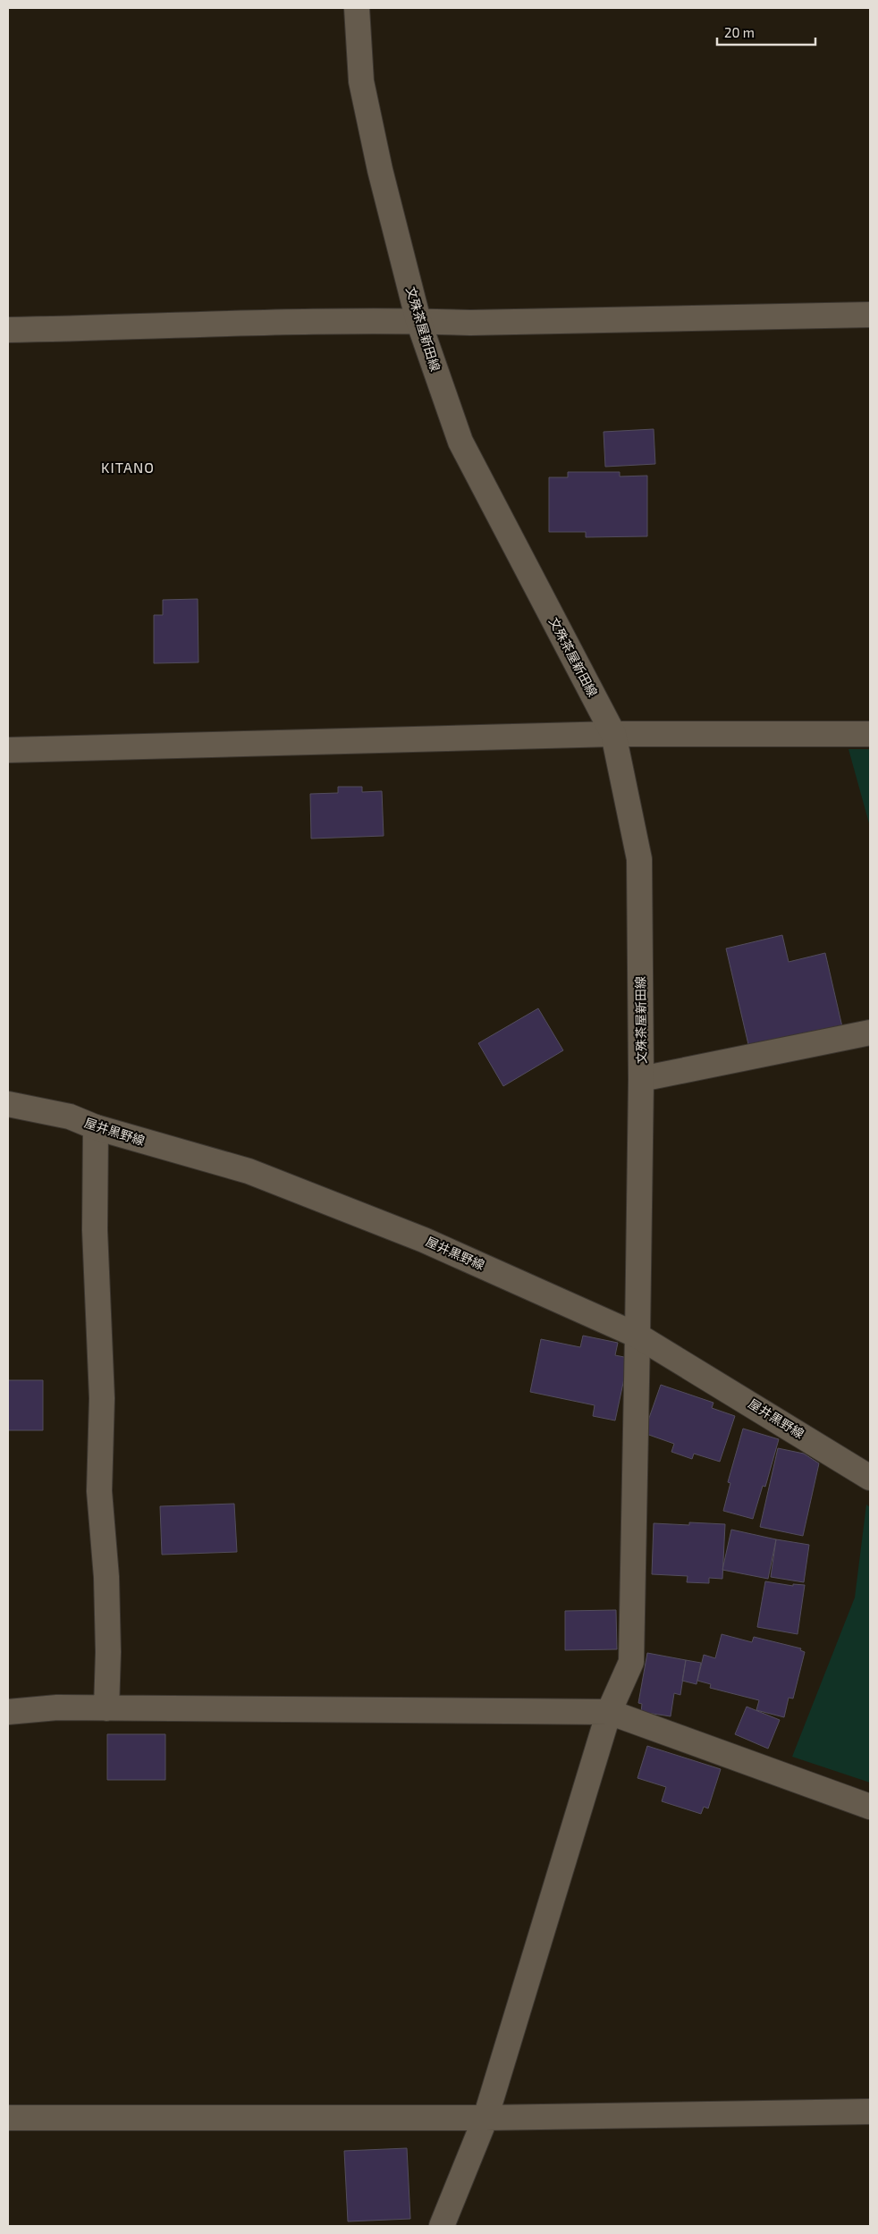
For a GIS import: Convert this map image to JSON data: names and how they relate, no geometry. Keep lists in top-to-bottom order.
{
  "streets": {
    "street": ["文殊茶屋新田線", "屋井黒野線"]
  },
  "crossings": [
    ["文殊茶屋新田線", "屋井黒野線"]
  ],
  "districts": ["KITANO"],
  "scale_bar": "20 m"
}
